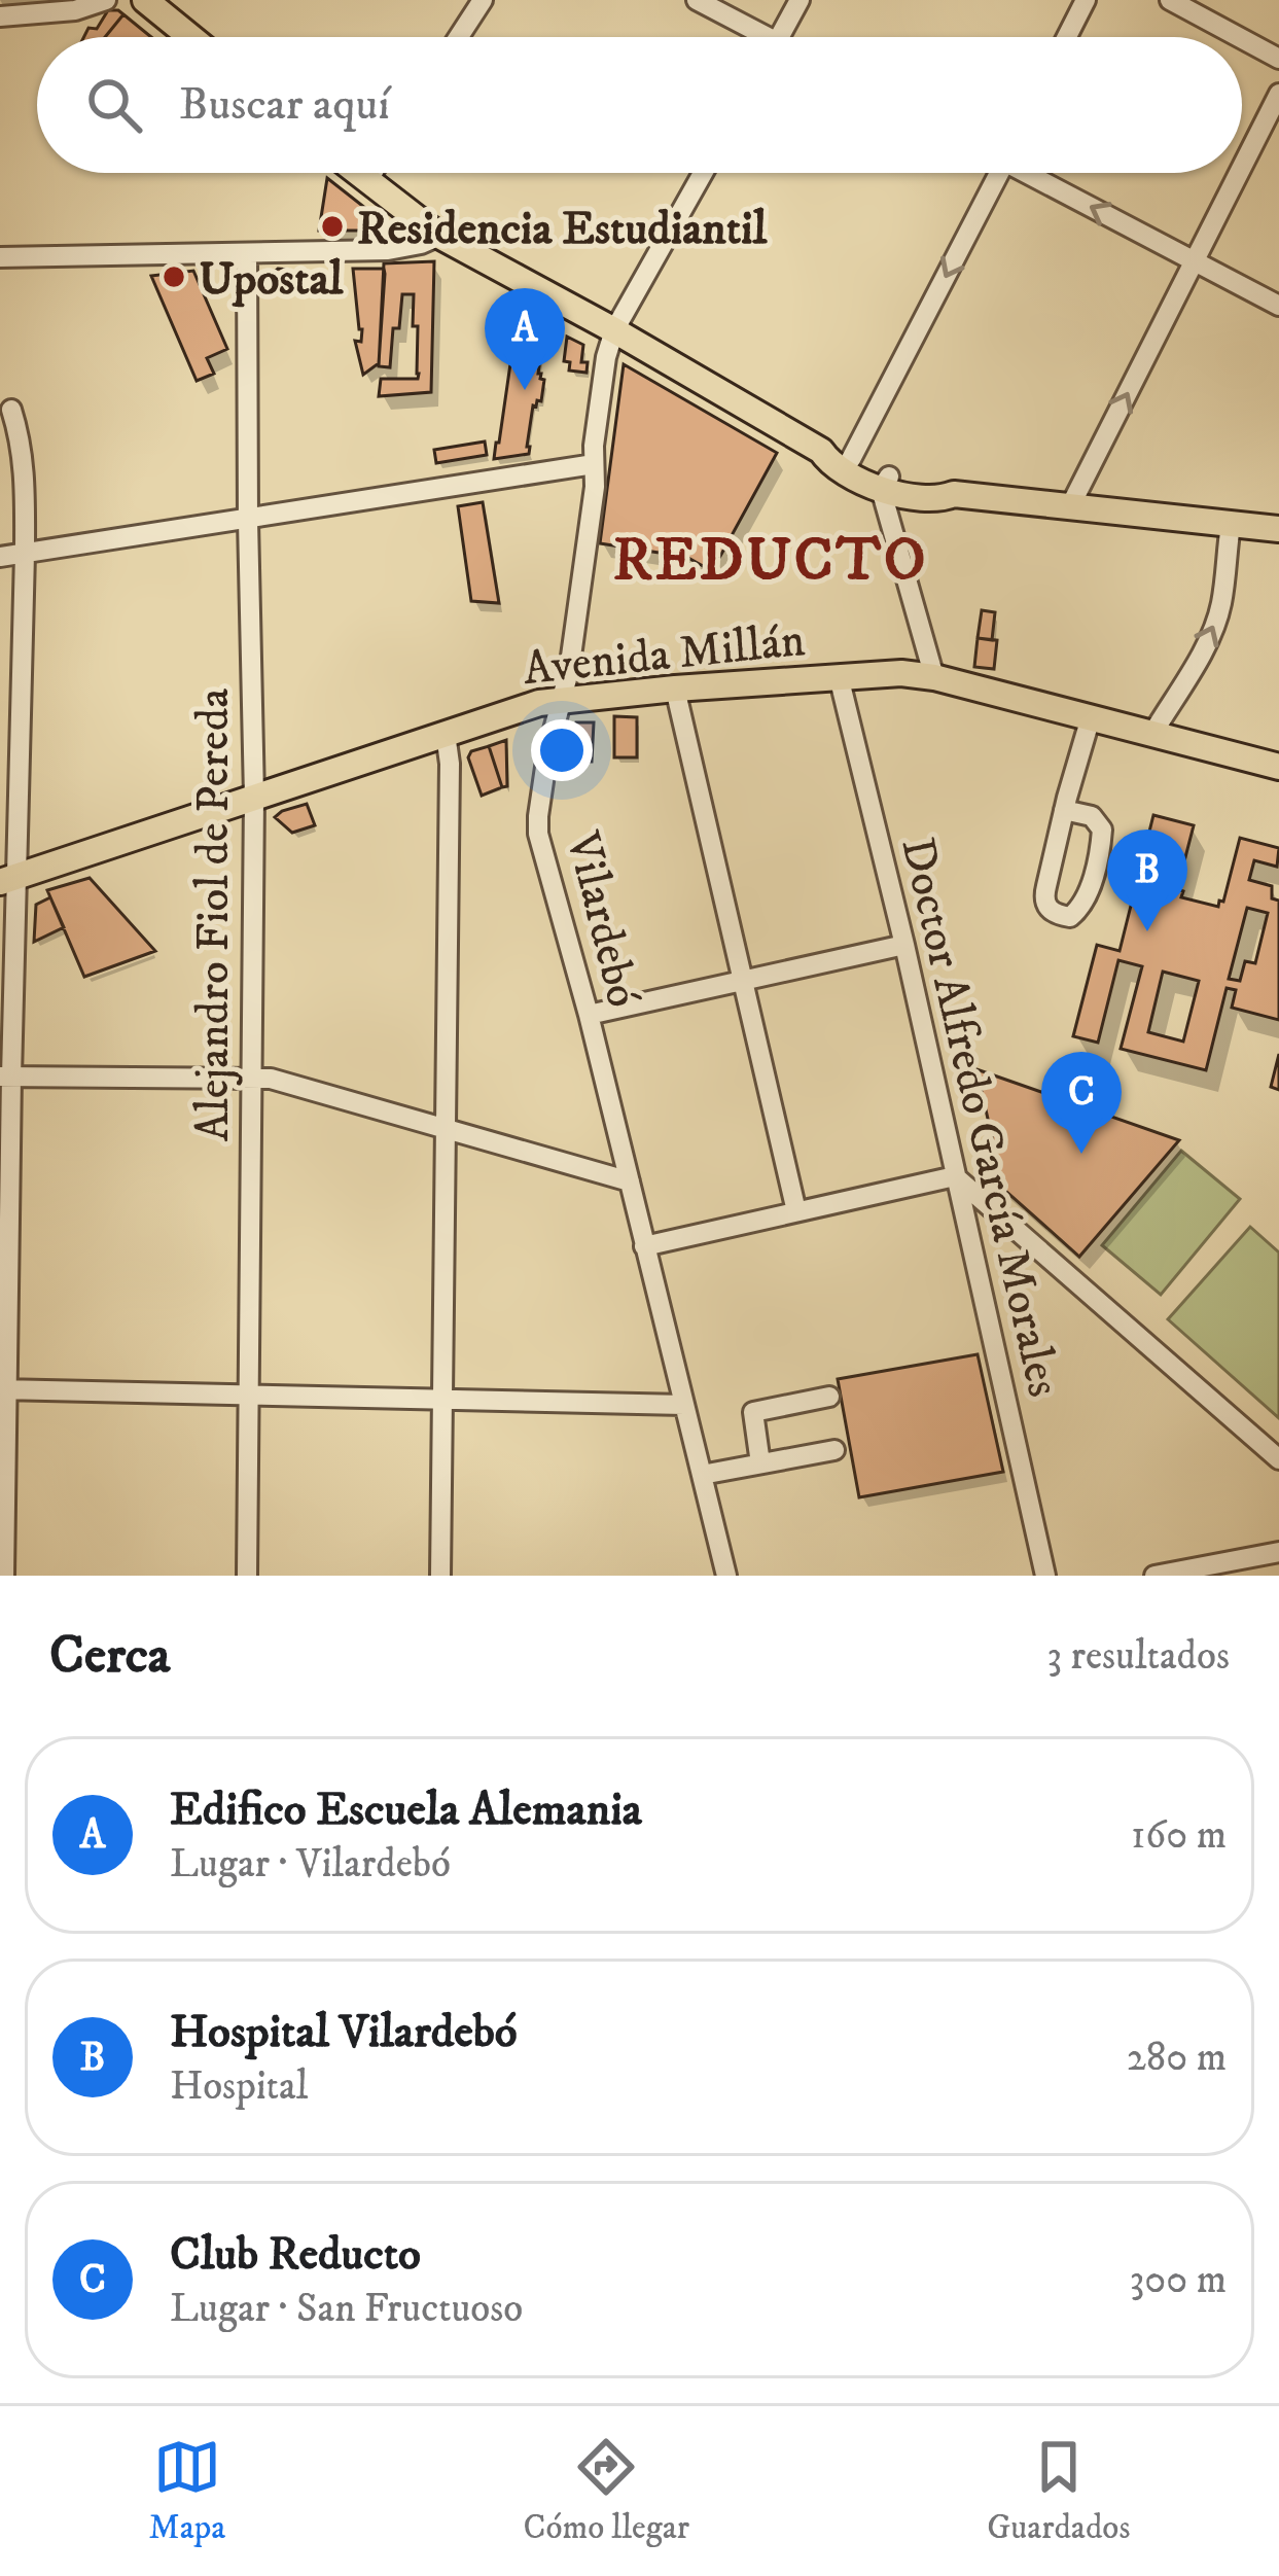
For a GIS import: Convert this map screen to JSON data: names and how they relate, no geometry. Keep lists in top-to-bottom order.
{
  "streets": {
    "main road": ["Avenida Millán"],
    "street": ["Alejandro Fiol de Pereda", "Vilardebó", "Doctor Alfredo García Morales"]
  },
  "crossings": [
    ["Avenida Millán", "Alejandro Fiol de Pereda"],
    ["Avenida Millán", "Vilardebó"],
    ["Avenida Millán", "Doctor Alfredo García Morales"]
  ],
  "districts": ["REDUCTO"],
  "places": ["Residencia Estudiantil", "Upostal"],
  "page": {
    "search": "Buscar aquí",
    "pins": ["A", "B", "C"],
    "heading": ["Cerca", "3 resultados"],
    "list": [
      {
        "mark": "A",
        "name": "Edifico Escuela Alemania",
        "note": "Lugar · Vilardebó",
        "value": "160 m"
      },
      {
        "mark": "B",
        "name": "Hospital Vilardebó",
        "note": "Hospital",
        "value": "280 m"
      },
      {
        "mark": "C",
        "name": "Club Reducto",
        "note": "Lugar · San Fructuoso",
        "value": "300 m"
      }
    ],
    "nav": ["Mapa", "Cómo llegar", "Guardados"]
  }
}
